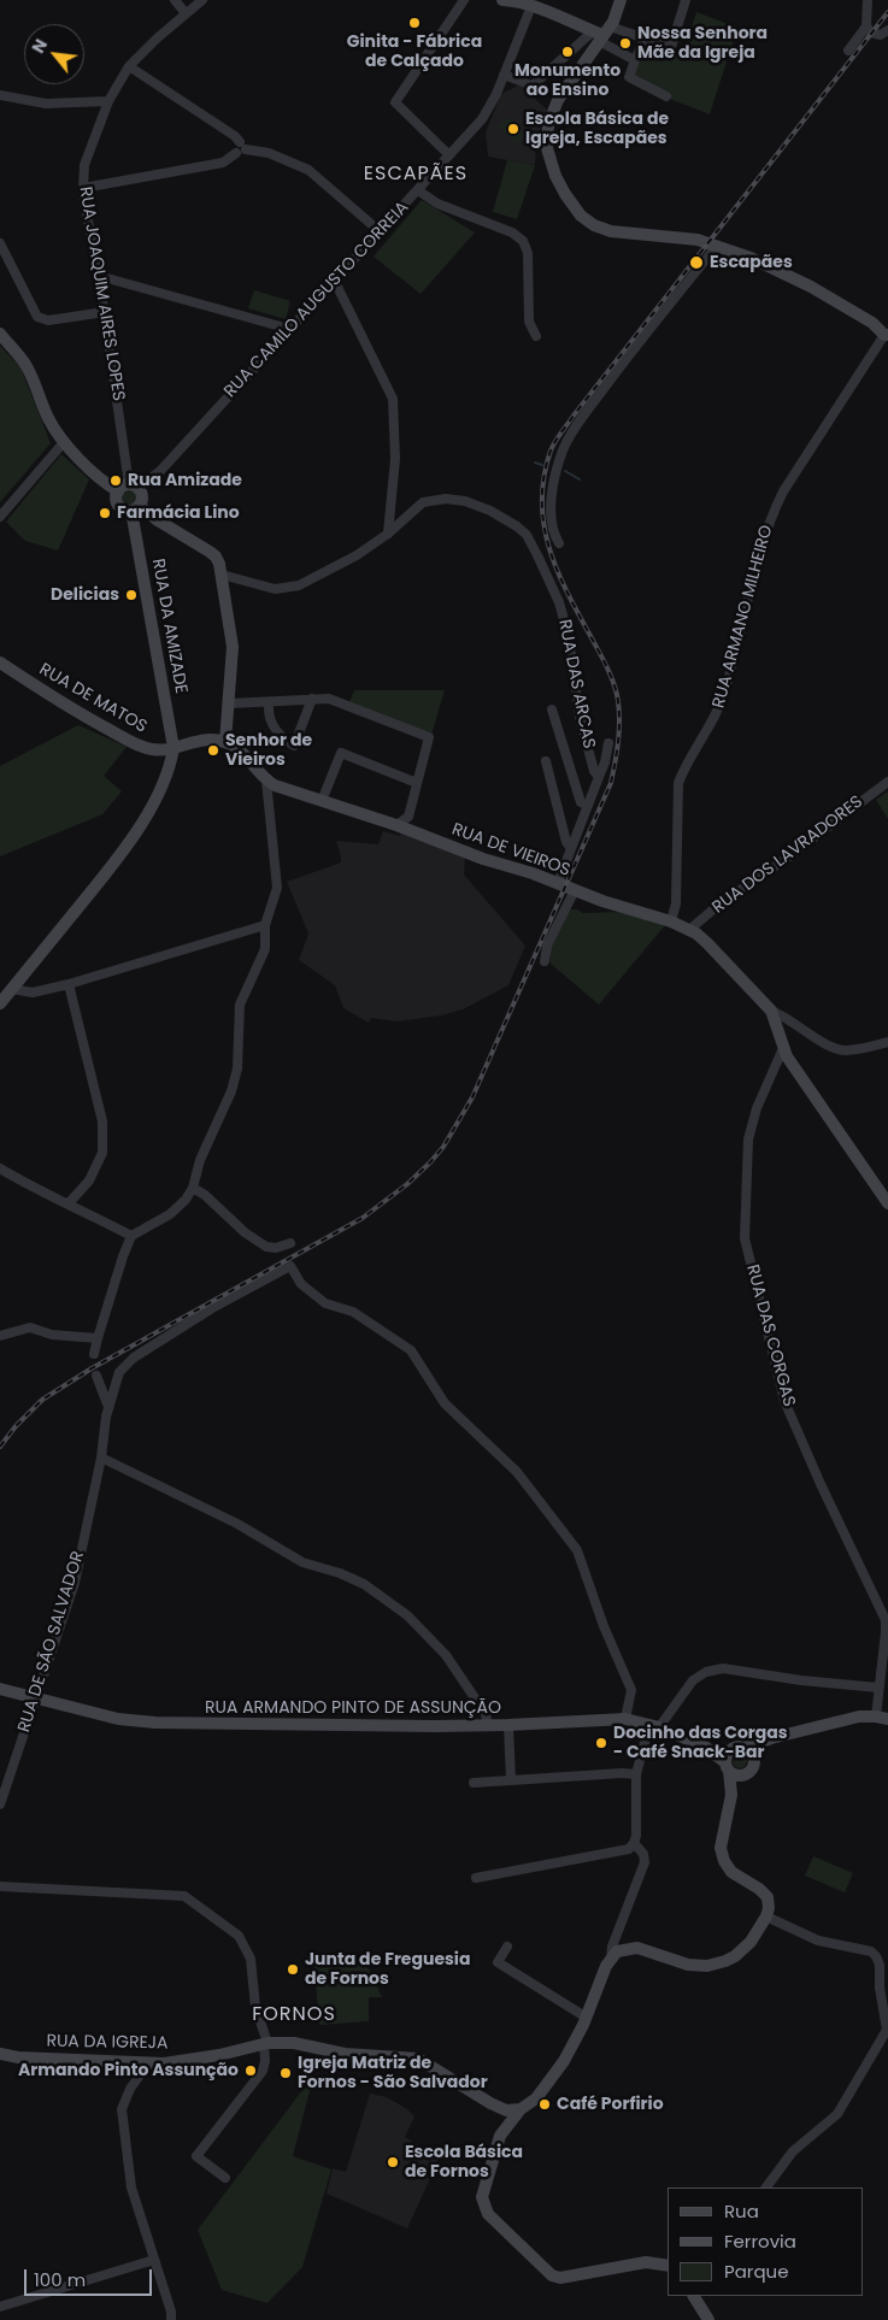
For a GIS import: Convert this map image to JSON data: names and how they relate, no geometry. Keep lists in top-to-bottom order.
{
  "streets": {
    "street": [
      "RUA JOAQUIM AIRES LOPES",
      "RUA CAMILO AUGUSTO CORREIA",
      "RUA ARMANO MILHEIRO",
      "RUA DA AMIZADE",
      "RUA DAS ARCAS",
      "RUA DE MATOS",
      "RUA DE VIEIROS",
      "RUA DOS LAVRADORES",
      "RUA DAS CORGAS",
      "RUA DE SÃO SALVADOR",
      "RUA ARMANDO PINTO DE ASSUNÇÃO",
      "RUA DA IGREJA"
    ]
  },
  "crossings": [
    ["RUA JOAQUIM AIRES LOPES", "RUA CAMILO AUGUSTO CORREIA"],
    ["RUA JOAQUIM AIRES LOPES", "RUA DA AMIZADE"],
    ["RUA CAMILO AUGUSTO CORREIA", "RUA DA AMIZADE"],
    ["RUA ARMANO MILHEIRO", "RUA DE VIEIROS"],
    ["RUA DA AMIZADE", "RUA DE MATOS"],
    ["RUA DE VIEIROS", "RUA DOS LAVRADORES"],
    ["RUA DE SÃO SALVADOR", "RUA ARMANDO PINTO DE ASSUNÇÃO"]
  ],
  "districts": ["ESCAPÃES", "FORNOS"],
  "places": [
    "Ginita - Fábrica de Calçado",
    "Nossa Senhora Mãe da Igreja",
    "Monumento ao Ensino",
    "Escola Básica de Igreja, Escapães",
    "Escapães",
    "Rua Amizade",
    "Farmácia Lino",
    "Delicias",
    "Senhor de Vieiros",
    "Docinho das Corgas - Café Snack-Bar",
    "Junta de Freguesia de Fornos",
    "Armando Pinto Assunção",
    "Igreja Matriz de Fornos - São Salvador",
    "Café Porfirio",
    "Escola Básica de Fornos"
  ],
  "legend": ["Rua", "Ferrovia", "Parque"],
  "scale_bar": "100 m",
  "north": "top left"
}
